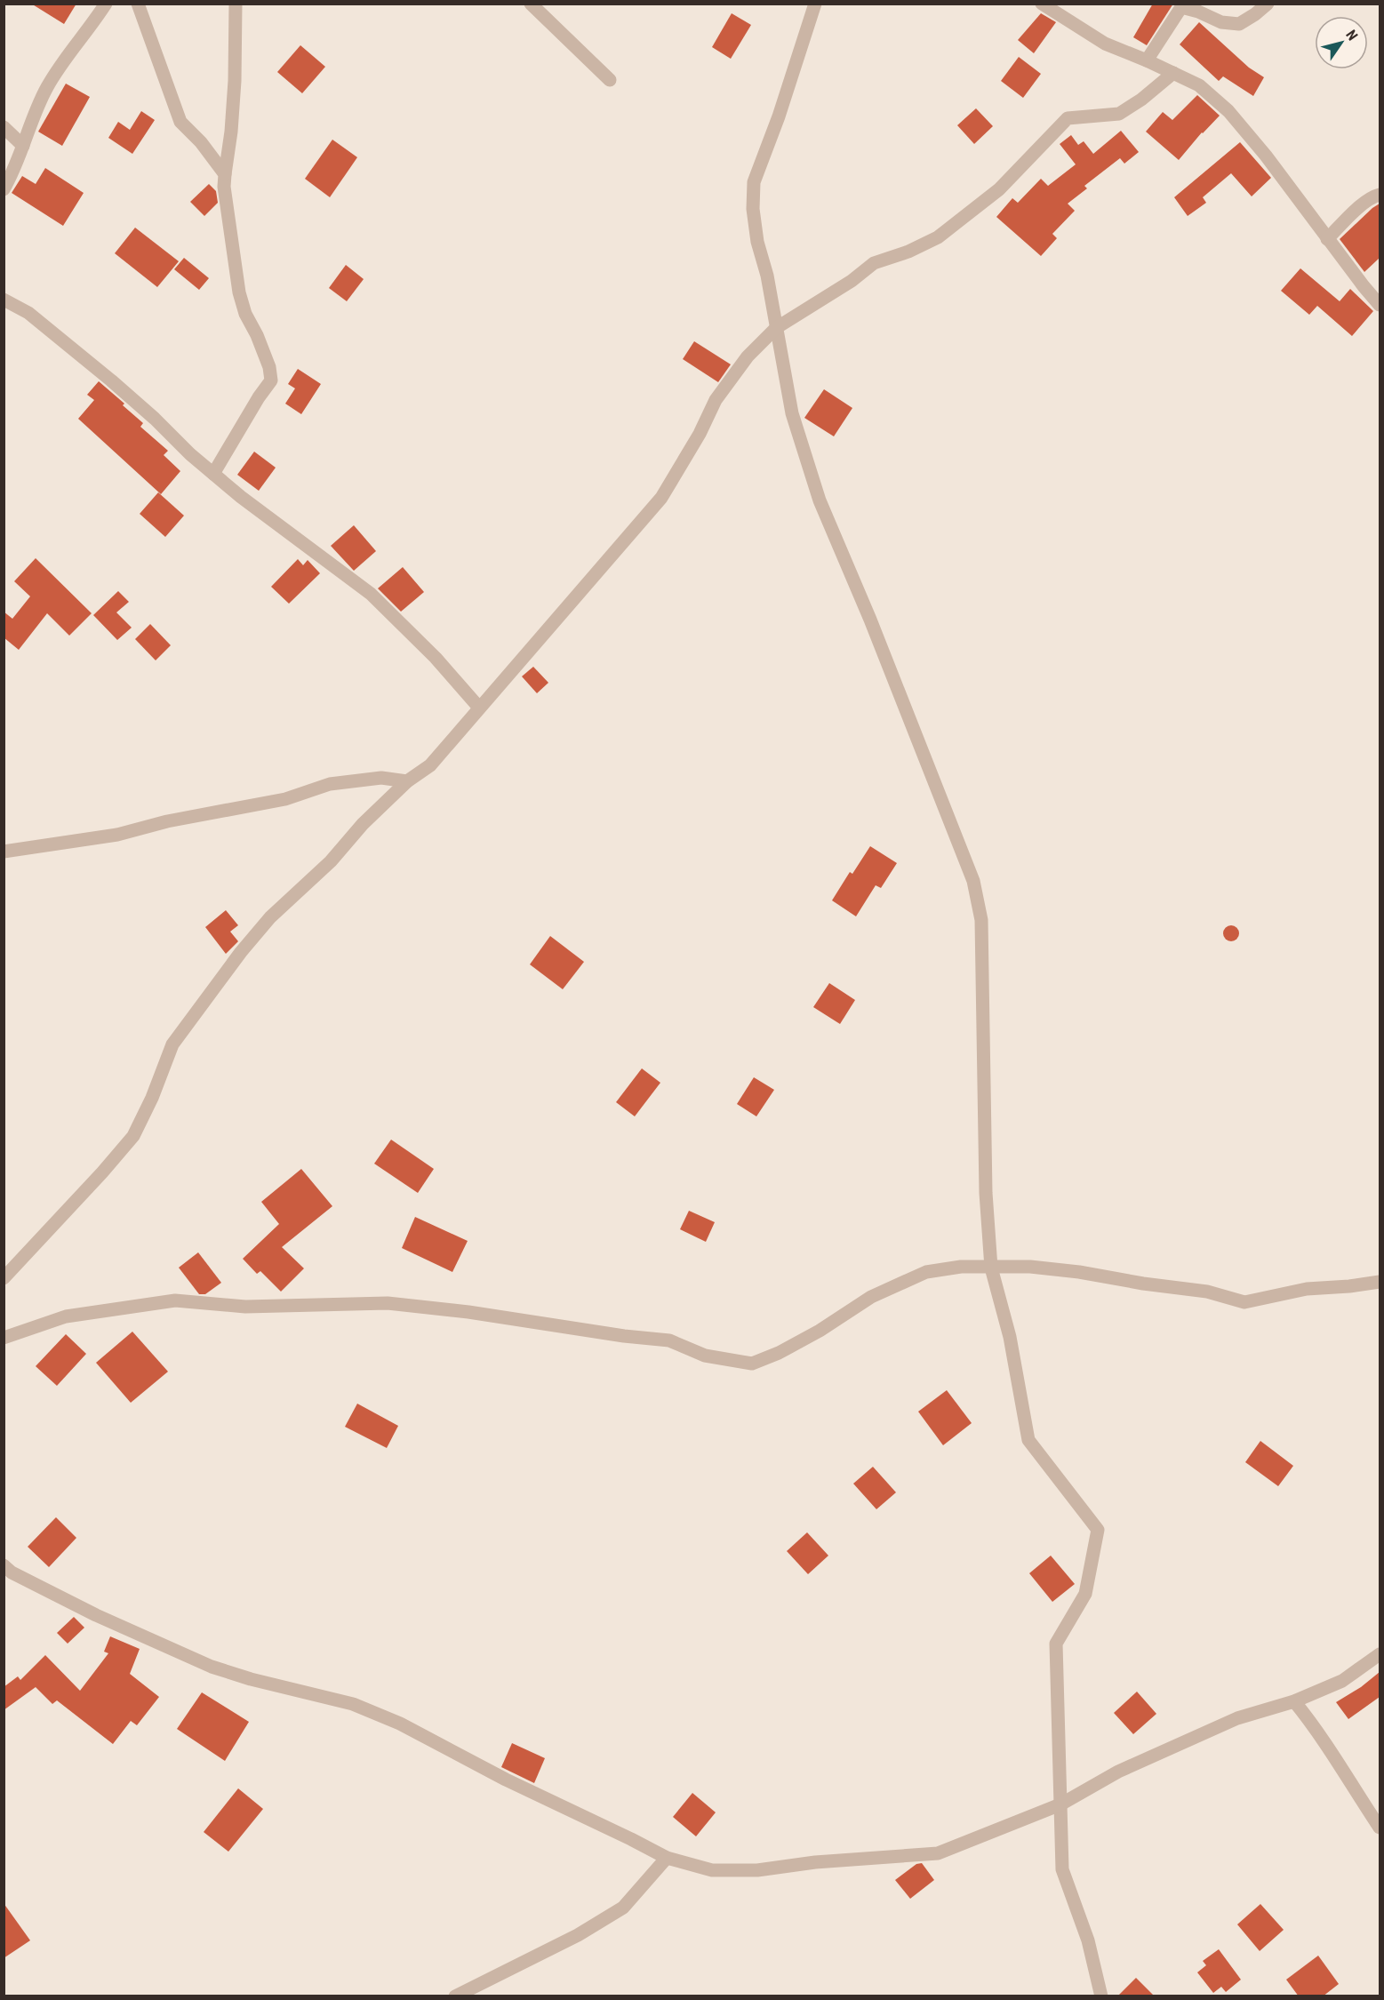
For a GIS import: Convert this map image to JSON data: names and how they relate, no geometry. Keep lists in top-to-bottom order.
{
  "north": "top right"
}
